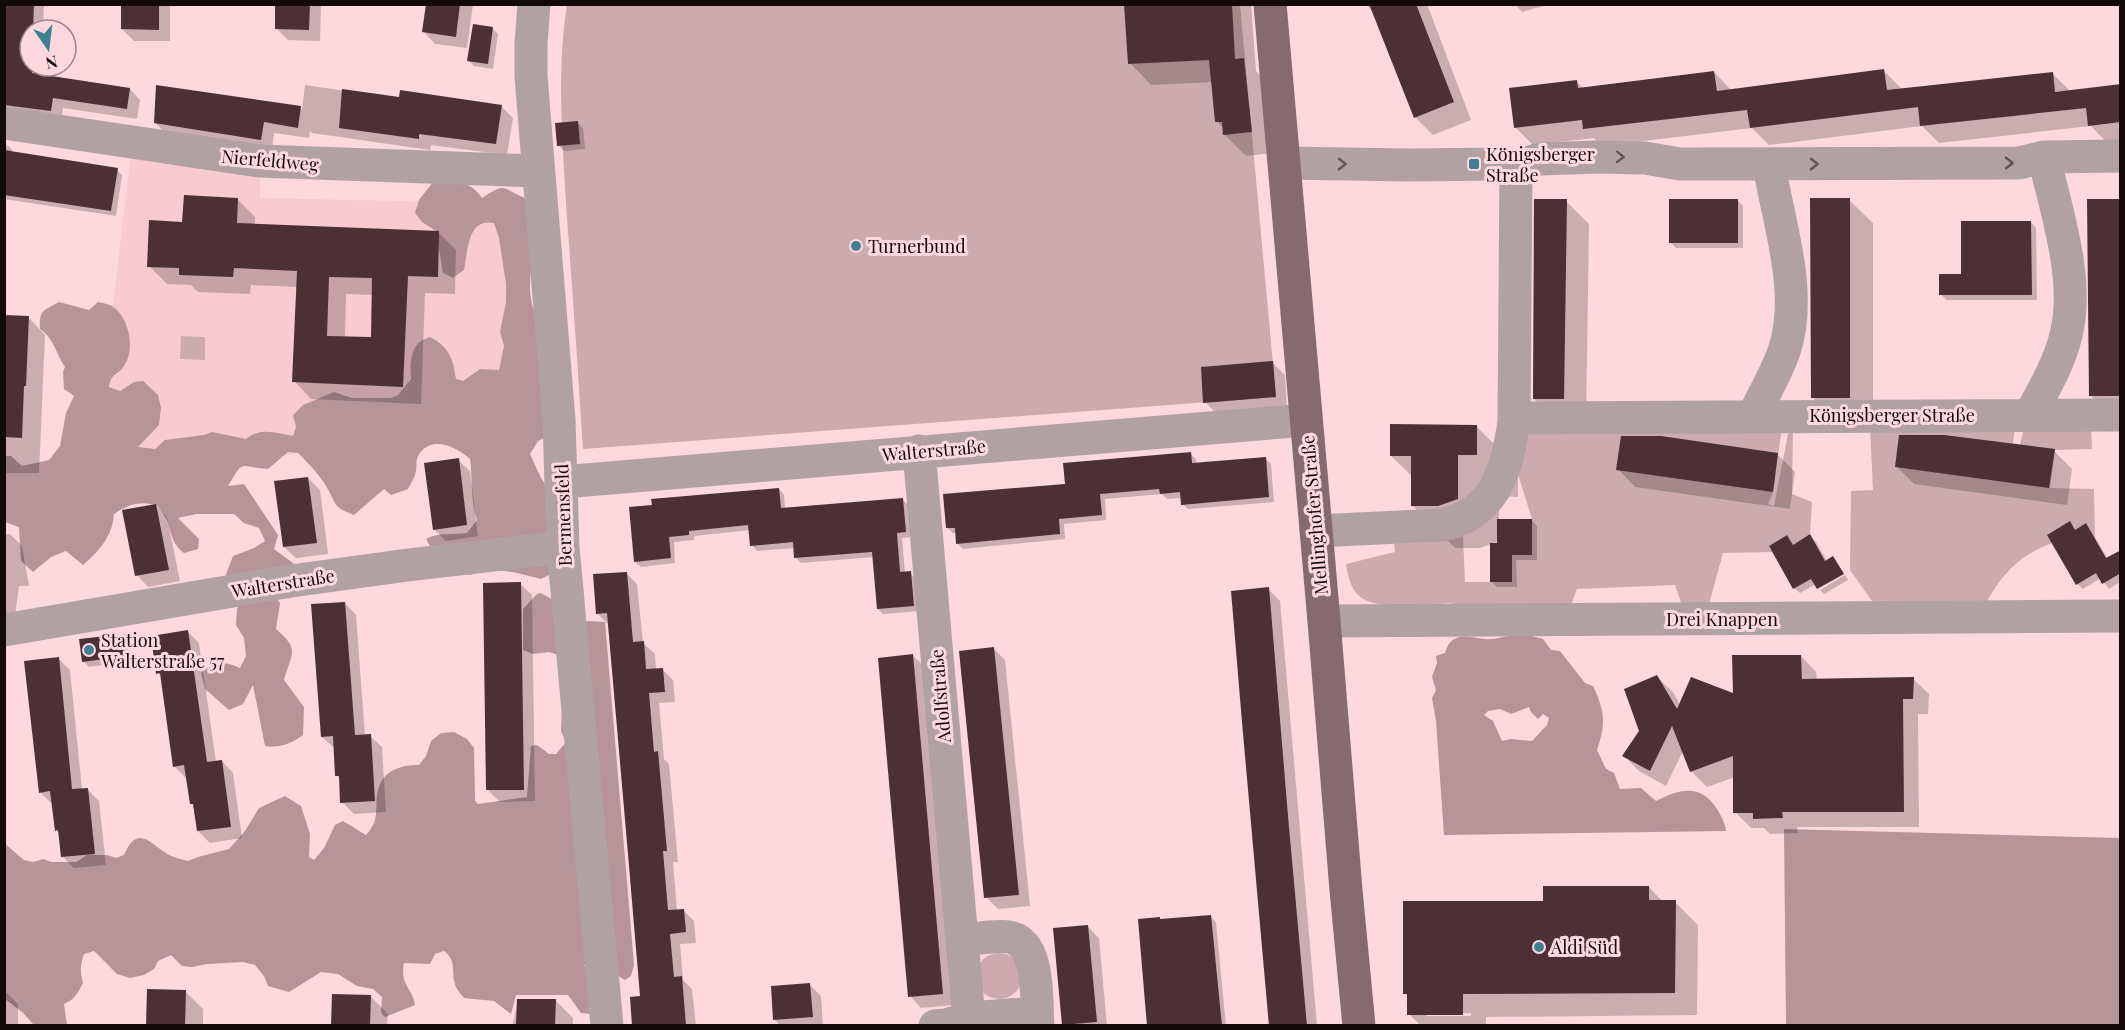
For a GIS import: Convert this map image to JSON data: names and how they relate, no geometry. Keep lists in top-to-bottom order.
{
  "streets": {
    "main road": ["Mellinghofer Straße"],
    "street": [
      "Nierfeldweg",
      "Königsberger Straße",
      "Walterstraße",
      "Bermensfeld",
      "Drei Knappen",
      "Adolfstraße"
    ]
  },
  "crossings": [
    ["Nierfeldweg", "Bermensfeld"],
    ["Walterstraße", "Bermensfeld"],
    ["Walterstraße", "Mellinghofer Straße"],
    ["Walterstraße", "Adolfstraße"],
    ["Mellinghofer Straße", "Drei Knappen"]
  ],
  "places": {
    "transit": ["Königsberger Straße"],
    "other": ["Turnerbund", "Station Walterstraße 57", "Aldi Süd"]
  },
  "north": "bottom"
}
